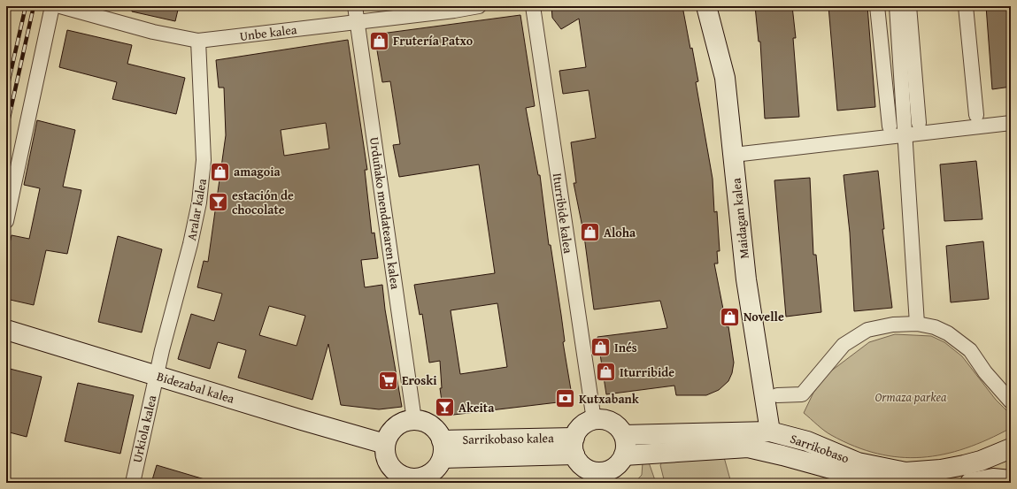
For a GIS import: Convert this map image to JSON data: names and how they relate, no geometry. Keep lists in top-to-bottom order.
{
  "streets": {
    "street": [
      "Unbe kalea",
      "Aralar kalea",
      "Urduñako mendatearen kalea",
      "Iturribide kalea",
      "Maidagan kalea",
      "Bidezabal kalea",
      "Urkiola kalea",
      "Sarrikobaso kalea",
      "Sarrikobaso"
    ]
  },
  "crossings": [
    ["Unbe kalea", "Aralar kalea"],
    ["Unbe kalea", "Urduñako mendatearen kalea"],
    ["Aralar kalea", "Bidezabal kalea"],
    ["Aralar kalea", "Urkiola kalea"],
    ["Urduñako mendatearen kalea", "Bidezabal kalea"],
    ["Urduñako mendatearen kalea", "Sarrikobaso kalea"],
    ["Iturribide kalea", "Sarrikobaso kalea"],
    ["Iturribide kalea", "Sarrikobaso"],
    ["Maidagan kalea", "Sarrikobaso"],
    ["Bidezabal kalea", "Urkiola kalea"],
    ["Bidezabal kalea", "Sarrikobaso kalea"],
    ["Sarrikobaso kalea", "Sarrikobaso"]
  ],
  "parks": ["Ormaza parkea"],
  "places": {
    "shop": [
      "Frutería Patxo",
      "amagoia",
      "Aloha",
      "Novelle",
      "Inés",
      "Iturribide"
    ],
    "bar": ["estación de chocolate", "Akeita"],
    "supermarket": ["Eroski"],
    "bank": ["Kutxabank"]
  }
}
